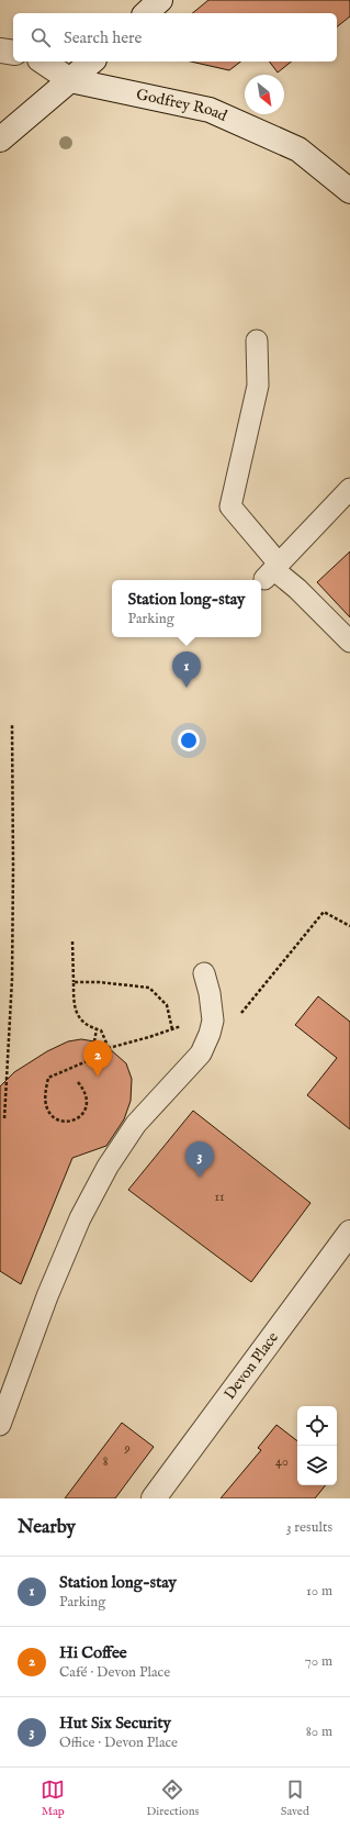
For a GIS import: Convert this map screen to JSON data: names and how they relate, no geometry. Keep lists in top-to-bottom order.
{
  "streets": {
    "main road": ["Godfrey Road", "Devon Place"]
  },
  "house_numbers": [
    "11",
    "9",
    "8",
    "40"
  ],
  "north": "bottom right",
  "page": {
    "search": "Search here",
    "popup": ["Station long-stay", "Parking"],
    "pins": ["1", "2", "3"],
    "heading": ["Nearby", "3 results"],
    "list": [
      {
        "mark": "1",
        "name": "Station long-stay",
        "note": "Parking",
        "value": "10 m"
      },
      {
        "mark": "2",
        "name": "Hi Coffee",
        "note": "Café · Devon Place",
        "value": "70 m"
      },
      {
        "mark": "3",
        "name": "Hut Six Security",
        "note": "Office · Devon Place",
        "value": "80 m"
      }
    ],
    "nav": ["Map", "Directions", "Saved"]
  }
}
